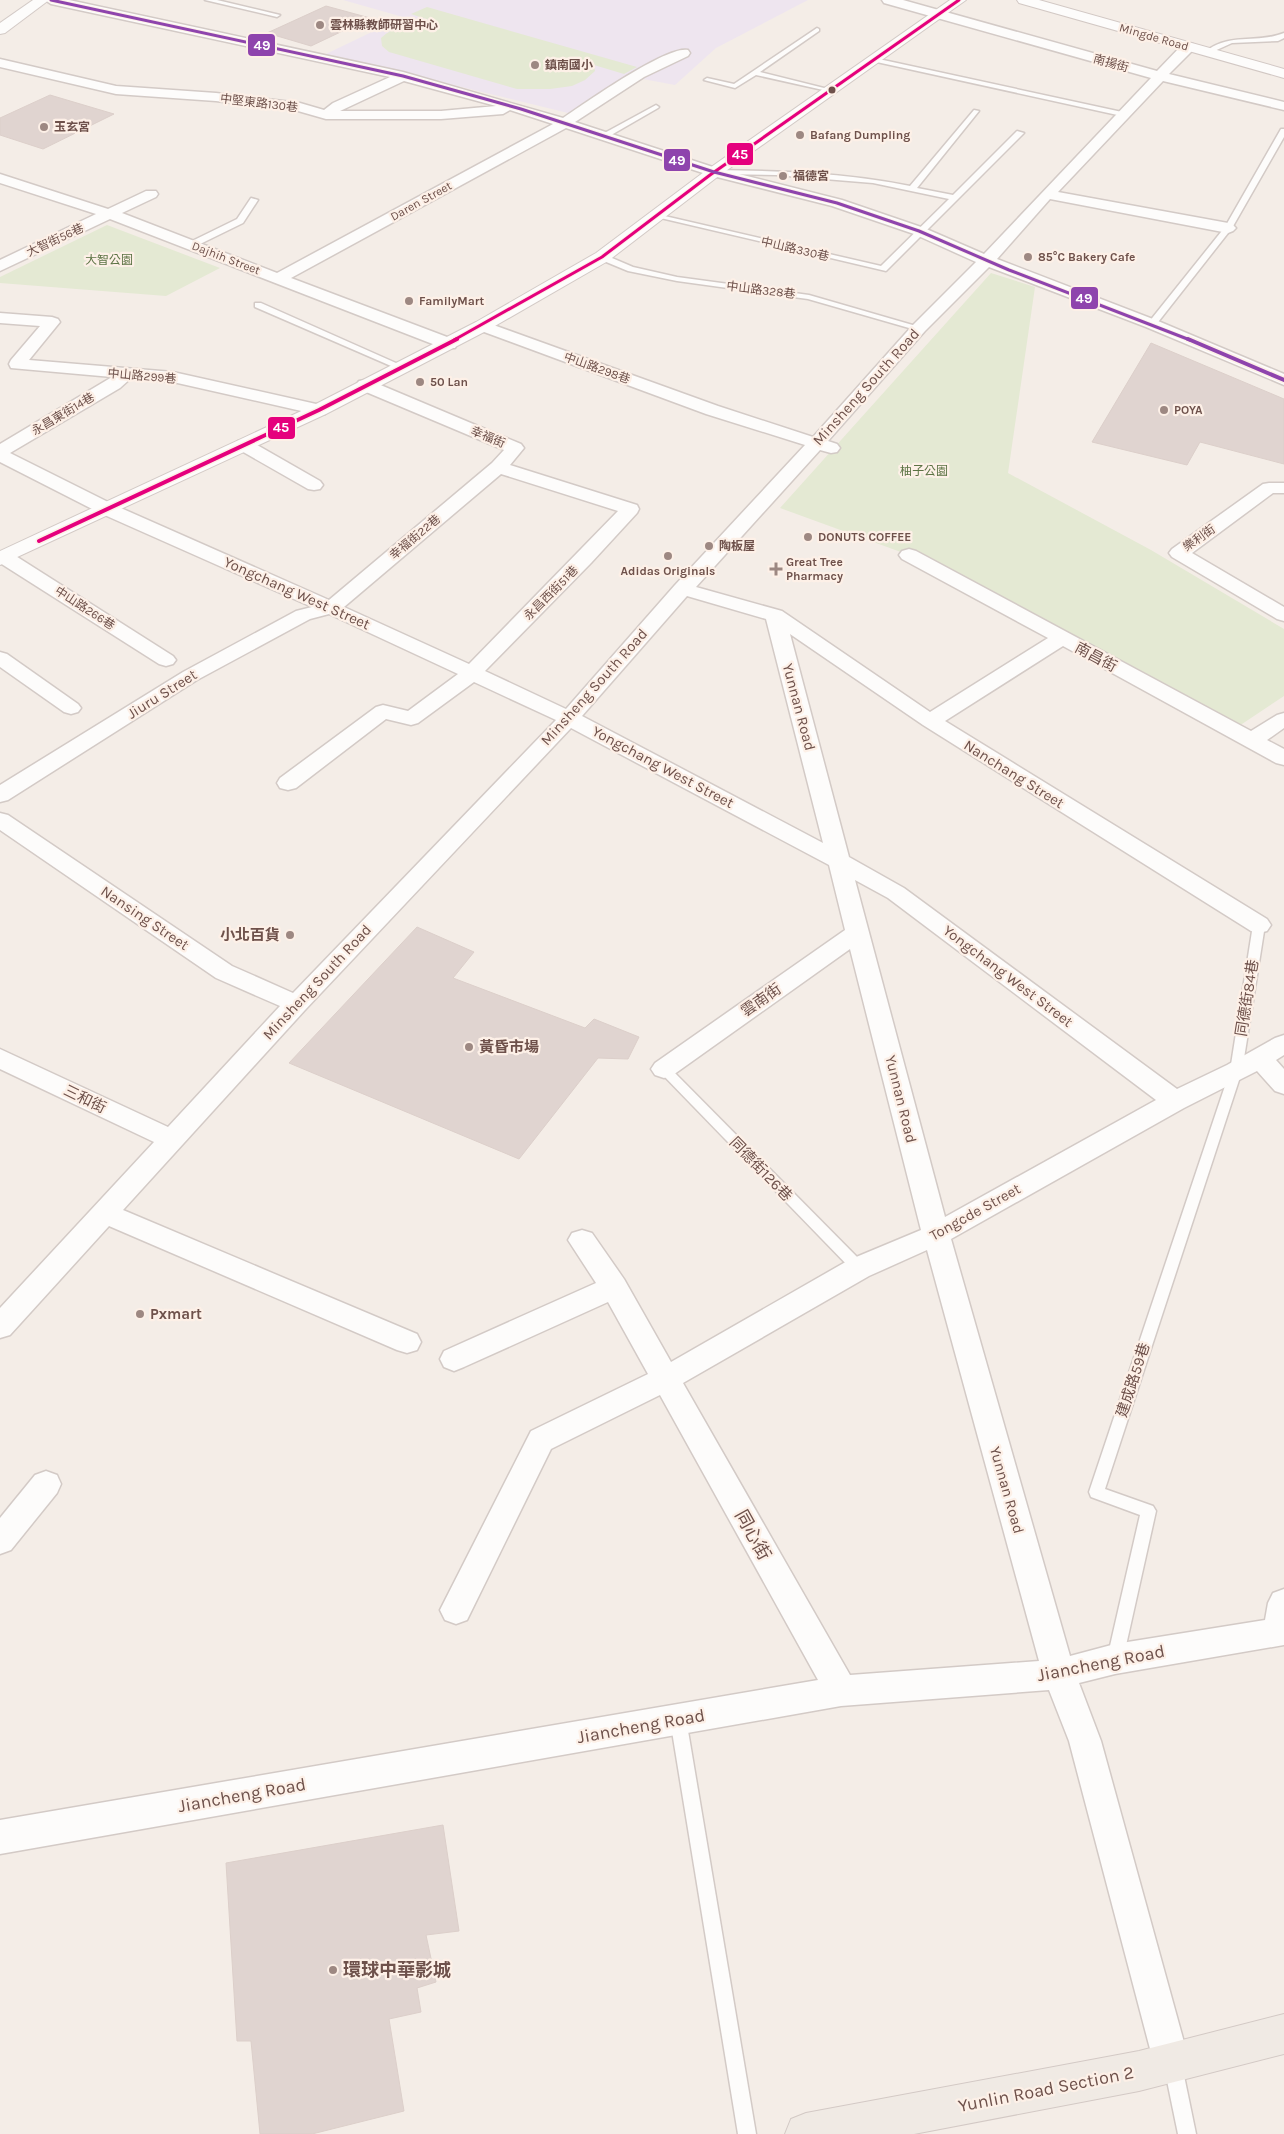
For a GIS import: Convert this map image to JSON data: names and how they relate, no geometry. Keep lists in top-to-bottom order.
{
  "streets": {
    "main road": ["Yunlin Road Section 2"],
    "street": [
      "Mingde Road",
      "南揚街",
      "中堅東路130巷",
      "Daren Street",
      "大智街56巷",
      "Dajhih Street",
      "中山路298巷",
      "中山路299巷",
      "Minsheng South Road",
      "永昌東街14巷",
      "幸福街",
      "幸福街22巷",
      "Yongchang West Street",
      "永昌西街51巷",
      "中山路266巷",
      "南昌街",
      "Jiuru Street",
      "Yunnan Road",
      "Nanchang Street",
      "Nansing Street",
      "雲南街",
      "三和街",
      "Tongcde Street",
      "同心街",
      "Jiancheng Road"
    ],
    "lane": [
      "中山路330巷",
      "中山路328巷",
      "同德街84巷",
      "同德街126巷",
      "建成路59巷"
    ]
  },
  "crossings": [
    ["Mingde Road", "Minsheng South Road"],
    ["南揚街", "Minsheng South Road"],
    ["Daren Street", "Dajhih Street"],
    ["大智街56巷", "Dajhih Street"],
    ["中山路328巷", "Minsheng South Road"],
    ["中山路298巷", "Minsheng South Road"],
    ["中山路299巷", "永昌東街14巷"],
    ["Minsheng South Road", "Yongchang West Street"],
    ["Minsheng South Road", "Nansing Street"],
    ["Minsheng South Road", "三和街"],
    ["永昌東街14巷", "Yongchang West Street"],
    ["幸福街", "幸福街22巷"],
    ["幸福街", "永昌西街51巷"],
    ["幸福街22巷", "Yongchang West Street"],
    ["幸福街22巷", "Jiuru Street"],
    ["Yongchang West Street", "永昌西街51巷"],
    ["Yongchang West Street", "Jiuru Street"],
    ["Yongchang West Street", "Yunnan Road"],
    ["Yongchang West Street", "Tongcde Street"],
    ["Yunnan Road", "Nanchang Street"],
    ["Yunnan Road", "雲南街"],
    ["Yunnan Road", "Tongcde Street"],
    ["Yunnan Road", "Jiancheng Road"],
    ["Yunnan Road", "Yunlin Road Section 2"],
    ["Nanchang Street", "同德街84巷"],
    ["同德街84巷", "Tongcde Street"],
    ["同德街84巷", "建成路59巷"],
    ["雲南街", "同德街126巷"],
    ["同德街126巷", "Tongcde Street"],
    ["Tongcde Street", "建成路59巷"],
    ["Tongcde Street", "同心街"],
    ["建成路59巷", "Jiancheng Road"],
    ["同心街", "Jiancheng Road"]
  ],
  "parks": ["大智公園", "柚子公園"],
  "places": {
    "other": [
      "雲林縣教師研習中心",
      "鎮南國小",
      "玉玄宮",
      "Bafang Dumpling",
      "福德宮",
      "85°C Bakery Cafe",
      "FamilyMart",
      "50 Lan",
      "POYA",
      "DONUTS COFFEE",
      "陶板屋",
      "Adidas Originals",
      "小北百貨",
      "黃昏市場",
      "Pxmart",
      "環球中華影城"
    ],
    "health": ["Great Tree Pharmacy"]
  },
  "lines": ["transit line 45", "transit line 49"]
}
